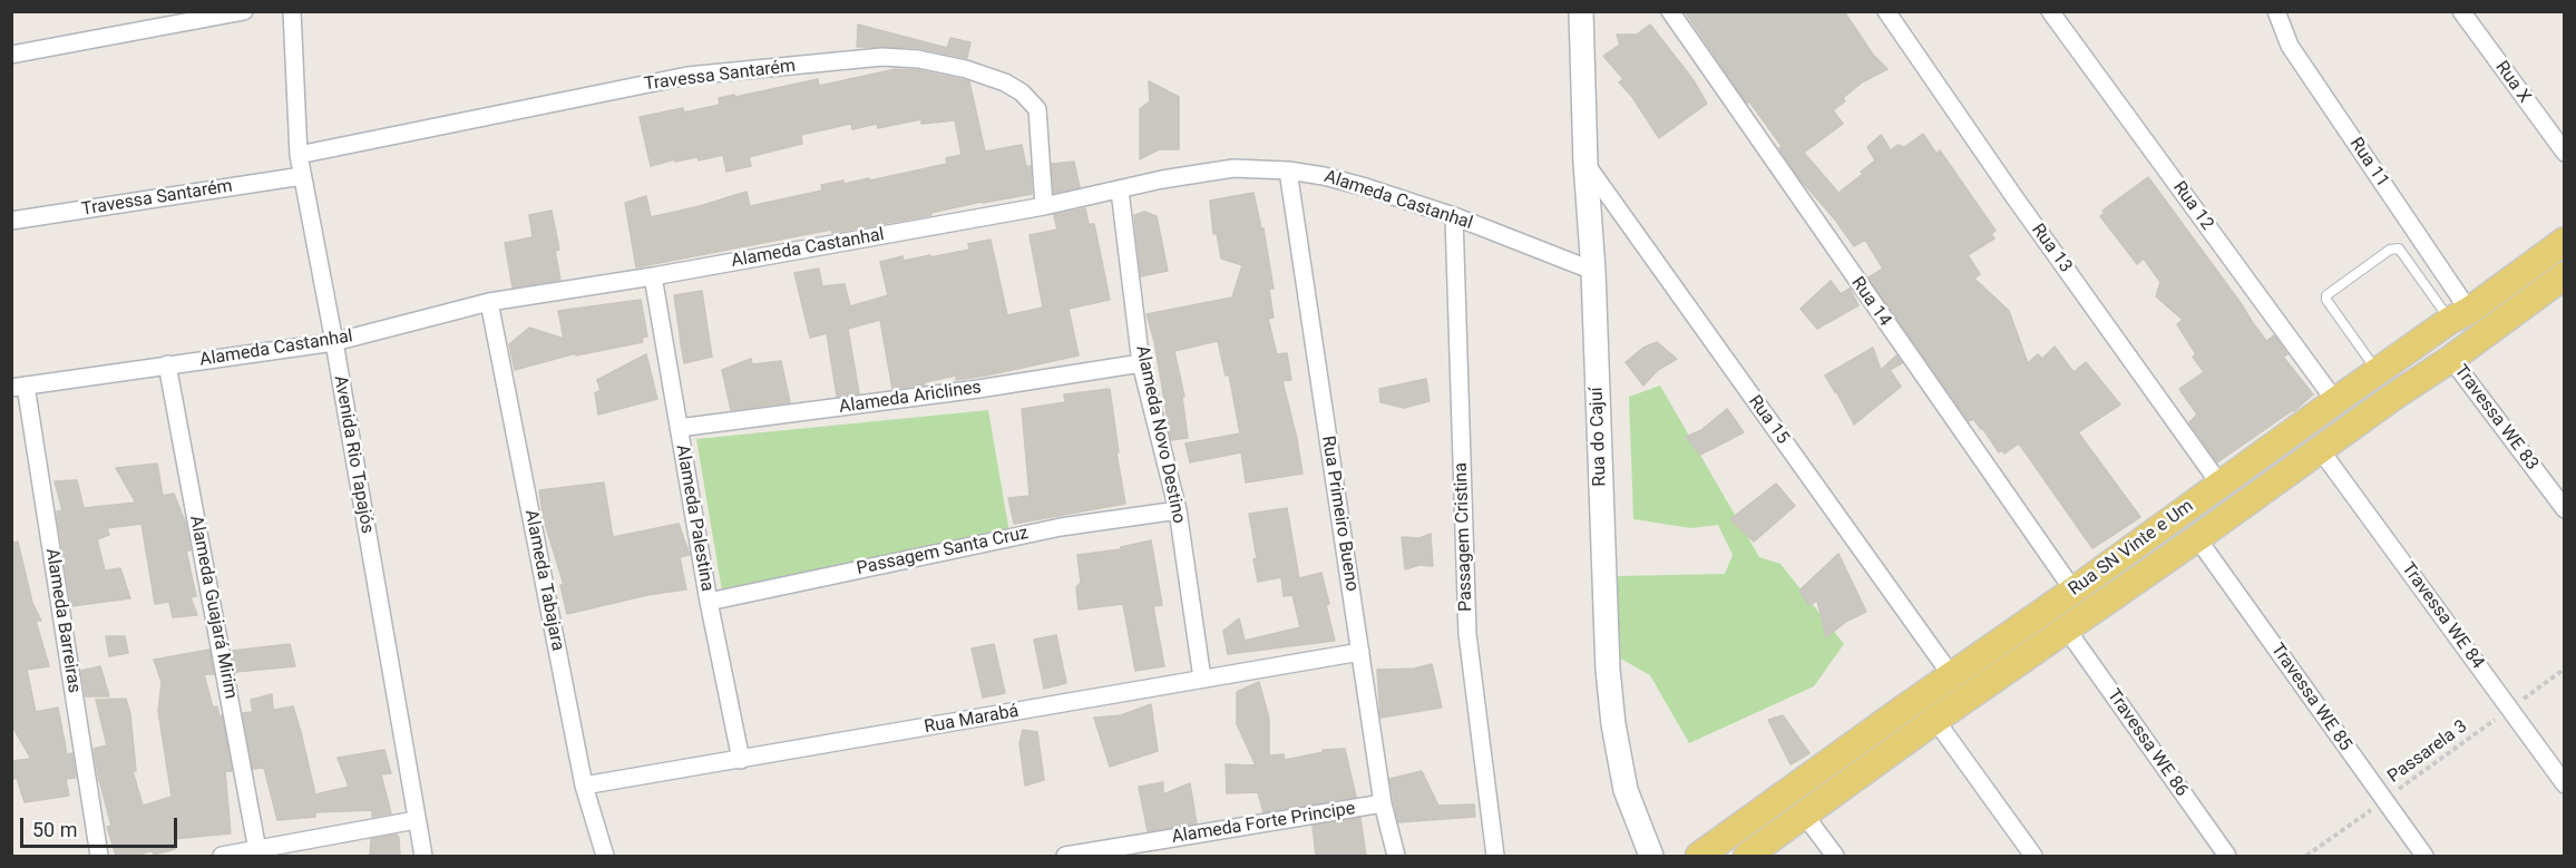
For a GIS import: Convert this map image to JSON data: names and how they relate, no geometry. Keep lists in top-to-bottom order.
{
  "streets": {
    "main road": ["Rua SN Vinte e Um"],
    "street": [
      "Travessa Santarém",
      "Rua X",
      "Rua 11",
      "Alameda Castanhal",
      "Rua 12",
      "Rua 13",
      "Rua 14",
      "Alameda Ariclines",
      "Travessa WE 83",
      "Rua 15",
      "Alameda Novo Destino",
      "Rua do Cajuí",
      "Avenida Rio Tapajós",
      "Rua Primeiro Bueno",
      "Alameda Palestina",
      "Passagem Cristina",
      "Passagem Santa Cruz",
      "Alameda Tabajara",
      "Alameda Guajará Mirim",
      "Travessa WE 84",
      "Alameda Barreiras",
      "Travessa WE 85",
      "Rua Marabá",
      "Travessa WE 86",
      "Alameda Forte Principe"
    ],
    "path": ["Passarela 3"]
  },
  "crossings": [
    ["Travessa Santarém", "Alameda Castanhal"],
    ["Travessa Santarém", "Avenida Rio Tapajós"],
    ["Rua 11", "Rua SN Vinte e Um"],
    ["Alameda Castanhal", "Alameda Novo Destino"],
    ["Alameda Castanhal", "Rua do Cajuí"],
    ["Alameda Castanhal", "Avenida Rio Tapajós"],
    ["Alameda Castanhal", "Rua Primeiro Bueno"],
    ["Alameda Castanhal", "Alameda Palestina"],
    ["Alameda Castanhal", "Passagem Cristina"],
    ["Alameda Castanhal", "Alameda Tabajara"],
    ["Alameda Castanhal", "Alameda Guajará Mirim"],
    ["Alameda Castanhal", "Alameda Barreiras"],
    ["Rua 12", "Rua SN Vinte e Um"],
    ["Rua 13", "Rua SN Vinte e Um"],
    ["Rua 14", "Rua SN Vinte e Um"],
    ["Alameda Ariclines", "Alameda Novo Destino"],
    ["Alameda Ariclines", "Alameda Palestina"],
    ["Travessa WE 83", "Rua SN Vinte e Um"],
    ["Rua 15", "Rua do Cajuí"],
    ["Rua 15", "Rua SN Vinte e Um"],
    ["Alameda Novo Destino", "Passagem Santa Cruz"],
    ["Alameda Novo Destino", "Rua Marabá"],
    ["Rua Primeiro Bueno", "Rua Marabá"],
    ["Rua Primeiro Bueno", "Alameda Forte Principe"],
    ["Alameda Palestina", "Passagem Santa Cruz"],
    ["Alameda Palestina", "Rua Marabá"],
    ["Rua SN Vinte e Um", "Travessa WE 84"],
    ["Rua SN Vinte e Um", "Travessa WE 85"],
    ["Rua SN Vinte e Um", "Travessa WE 86"],
    ["Alameda Tabajara", "Rua Marabá"],
    ["Travessa WE 84", "Passarela 3"],
    ["Travessa WE 85", "Passarela 3"]
  ],
  "scale_bar": "50 m"
}
